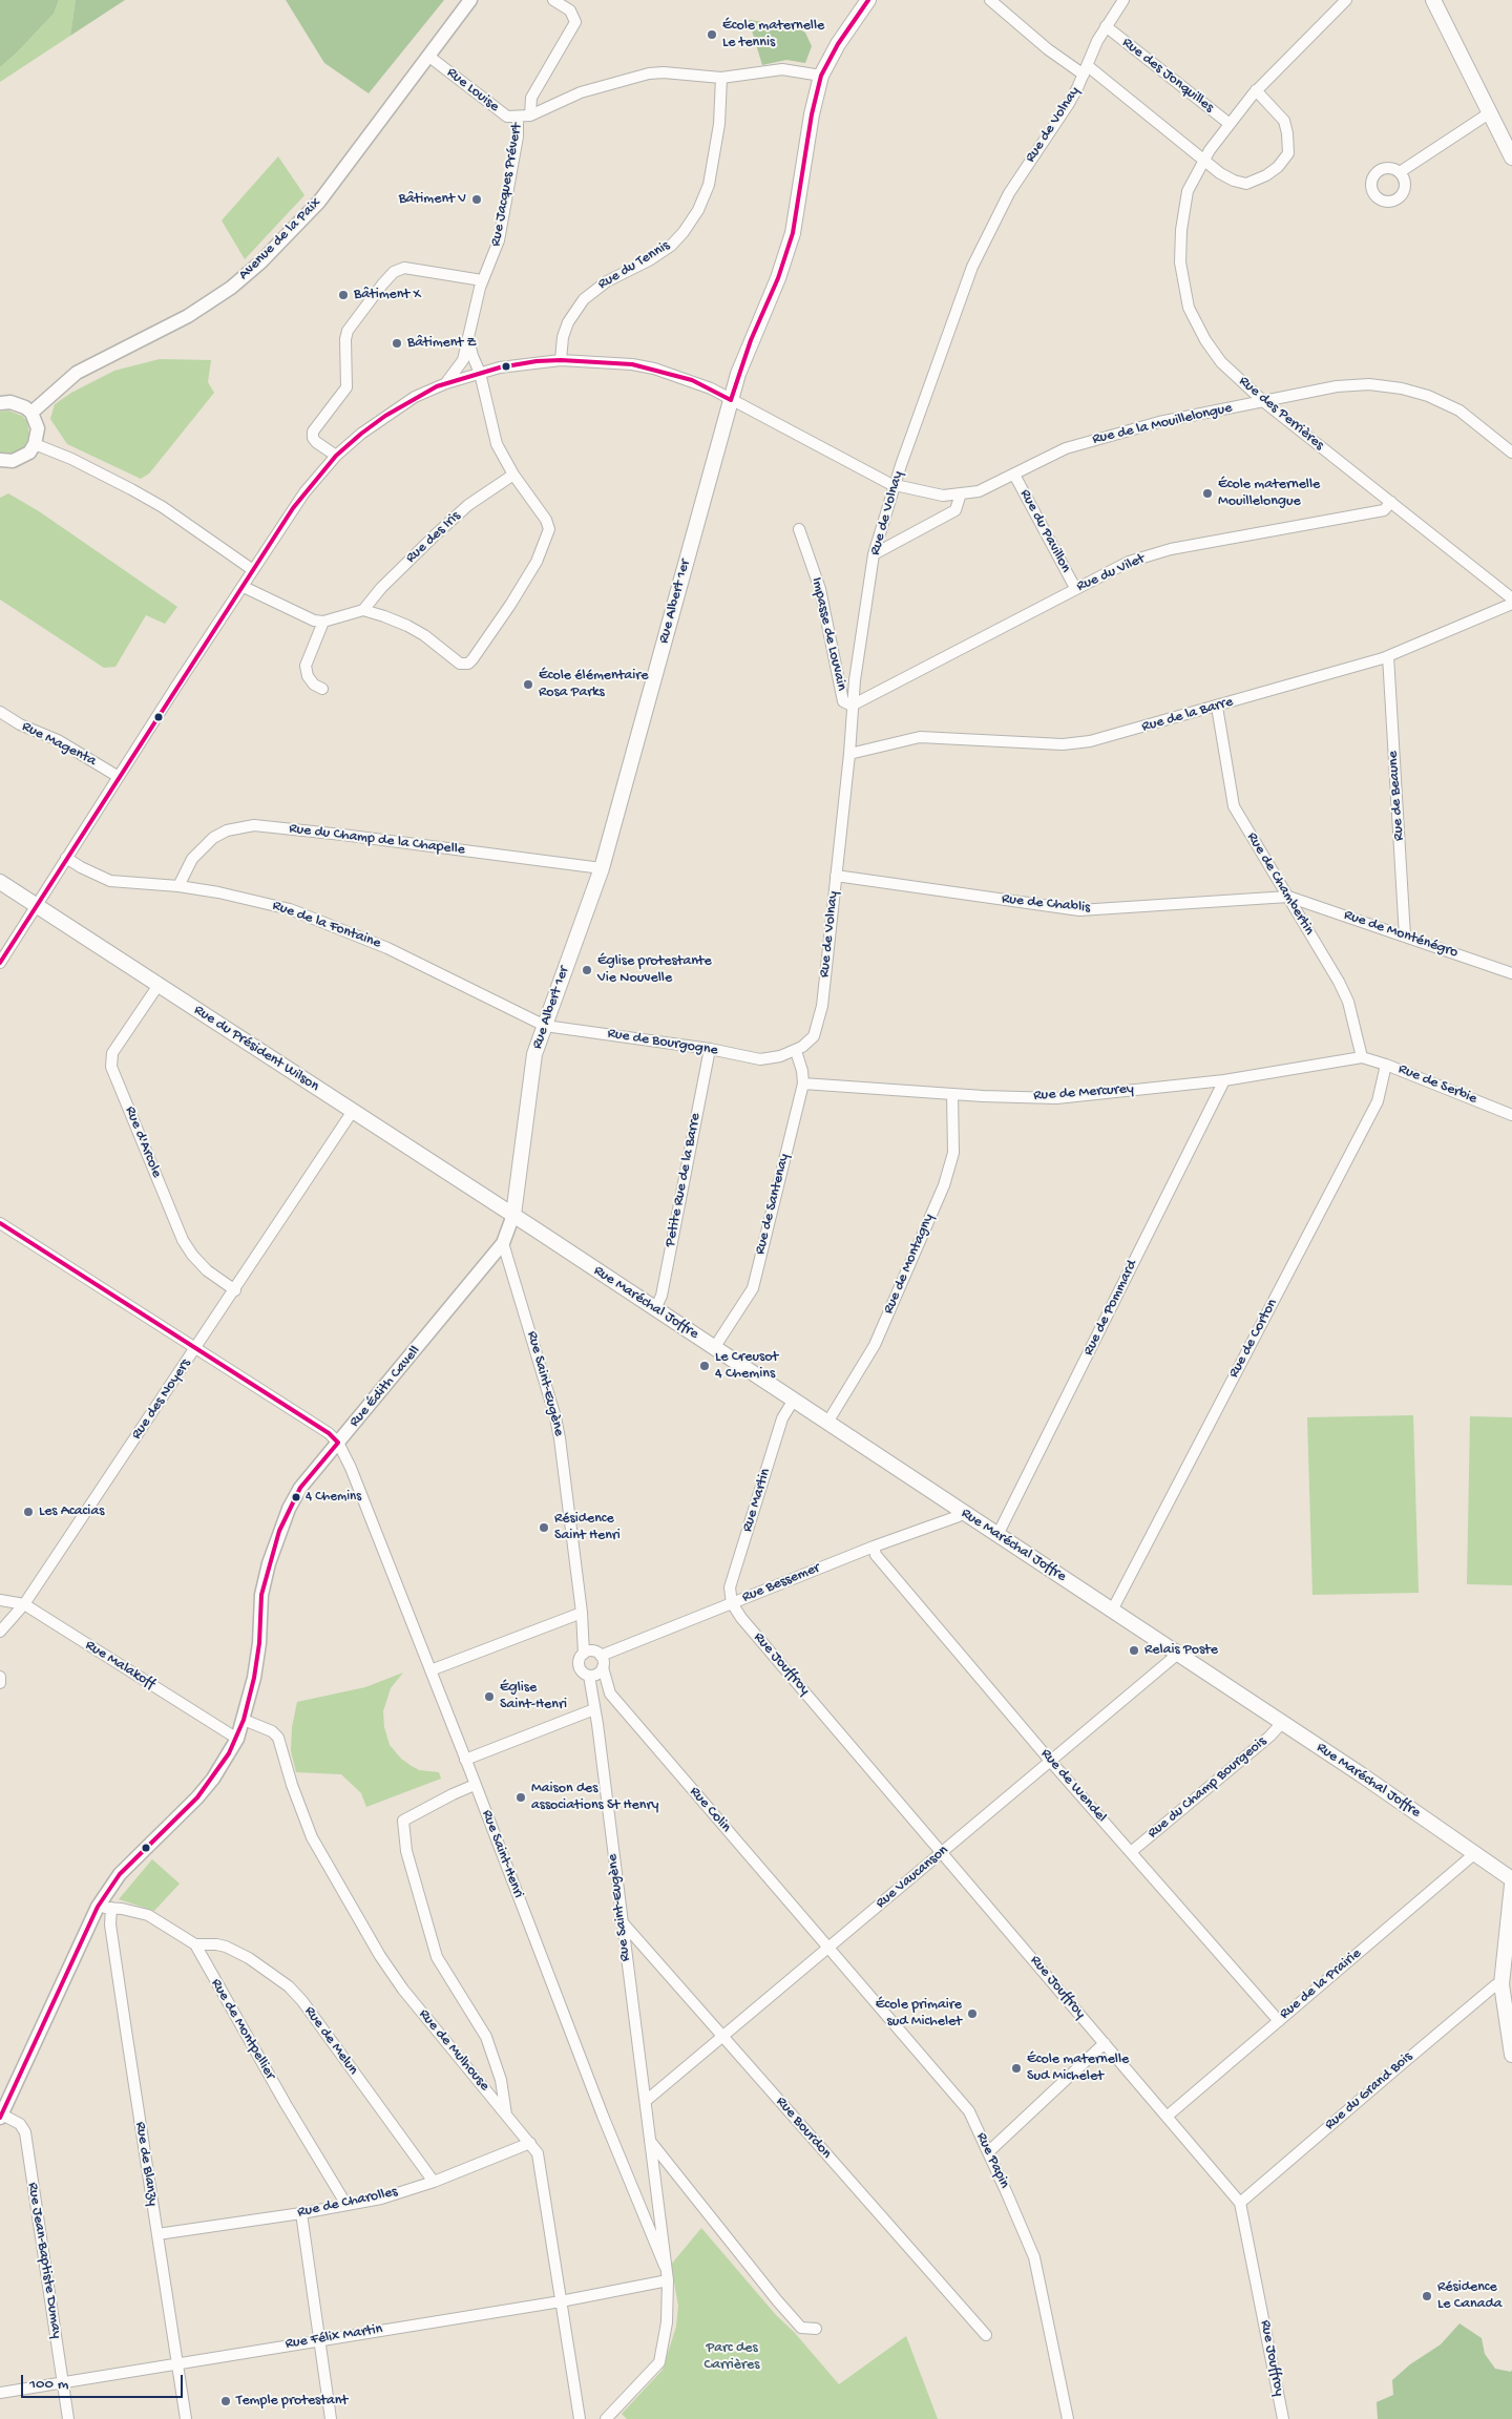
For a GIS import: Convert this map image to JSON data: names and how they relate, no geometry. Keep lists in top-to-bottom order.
{
  "streets": {
    "main road": ["Rue Albert 1er", "Rue du Président Wilson", "Rue Maréchal Joffre"],
    "street": [
      "Rue des Jonquilles",
      "Rue Louise",
      "Rue de Volnay",
      "Rue Jacques Prévert",
      "Avenue de la Paix",
      "Rue du Tennis",
      "Rue des Perrières",
      "Rue de la Mouillelongue",
      "Rue du Pavillon",
      "Rue des Iris",
      "Rue du Vilet",
      "Impasse de Louvain",
      "Rue de la Barre",
      "Rue Magenta",
      "Rue de Beaune",
      "Rue du Champ de la Chapelle",
      "Rue de Chambertin",
      "Rue de Chablis",
      "Rue de la Fontaine",
      "Rue de Monténégro",
      "Rue de Bourgogne",
      "Rue de Serbie",
      "Rue de Mercurey",
      "Rue d'Arcole",
      "Petite Rue de la Barre",
      "Rue de Santenay",
      "Rue de Montagny",
      "Rue de Pommard",
      "Rue de Corton",
      "Rue Saint-Eugène",
      "Rue Édith Cavell",
      "Rue des Noyers",
      "Rue Martin",
      "Rue Bessemer",
      "Rue Jouffroy",
      "Rue Malakoff",
      "Rue de Wendel",
      "Rue du Champ Bourgeois",
      "Rue Colin",
      "Rue Saint-Henri",
      "Rue Vaucanson",
      "Rue de la Prairie",
      "Rue de Montpellier",
      "Rue de Melun",
      "Rue de Mulhouse",
      "Rue du Grand Bois",
      "Rue Bourdon",
      "Rue Papin",
      "Rue de Blanzy",
      "Rue de Charolles",
      "Rue Jean-Baptiste Dumay",
      "Rue Félix Martin"
    ]
  },
  "crossings": [
    ["Rue des Jonquilles", "Rue de Volnay"],
    ["Rue des Jonquilles", "Rue des Perrières"],
    ["Rue Louise", "Rue Jacques Prévert"],
    ["Rue Louise", "Avenue de la Paix"],
    ["Rue de Volnay", "Rue de la Mouillelongue"],
    ["Rue de Volnay", "Rue du Vilet"],
    ["Rue de Volnay", "Impasse de Louvain"],
    ["Rue de Volnay", "Rue de la Barre"],
    ["Rue de Volnay", "Rue de Chablis"],
    ["Rue de Volnay", "Rue de Bourgogne"],
    ["Rue de Volnay", "Rue de Santenay"],
    ["Rue Jacques Prévert", "Rue du Tennis"],
    ["Rue Jacques Prévert", "Rue de la Mouillelongue"],
    ["Rue Jacques Prévert", "Rue Albert 1er"],
    ["Rue du Tennis", "Rue de la Mouillelongue"],
    ["Rue des Perrières", "Rue de la Mouillelongue"],
    ["Rue des Perrières", "Rue du Vilet"],
    ["Rue de la Mouillelongue", "Rue du Pavillon"],
    ["Rue de la Mouillelongue", "Rue Albert 1er"],
    ["Rue de la Mouillelongue", "Rue Magenta"],
    ["Rue de la Mouillelongue", "Rue de la Fontaine"],
    ["Rue de la Mouillelongue", "Rue du Président Wilson"],
    ["Rue du Pavillon", "Rue du Vilet"],
    ["Rue du Vilet", "Impasse de Louvain"],
    ["Rue Albert 1er", "Rue du Champ de la Chapelle"],
    ["Rue Albert 1er", "Rue de la Fontaine"],
    ["Rue Albert 1er", "Rue de Bourgogne"],
    ["Rue Albert 1er", "Rue du Président Wilson"],
    ["Rue Albert 1er", "Rue Maréchal Joffre"],
    ["Rue Albert 1er", "Rue Édith Cavell"],
    ["Rue de la Barre", "Rue de Beaune"],
    ["Rue de la Barre", "Rue de Chambertin"],
    ["Rue de Beaune", "Rue de Monténégro"],
    ["Rue du Champ de la Chapelle", "Rue de la Fontaine"],
    ["Rue de Chambertin", "Rue de Chablis"],
    ["Rue de Chambertin", "Rue de Monténégro"],
    ["Rue de Chambertin", "Rue de Serbie"],
    ["Rue de Chambertin", "Rue de Mercurey"],
    ["Rue de Chablis", "Rue de Monténégro"],
    ["Rue de la Fontaine", "Rue de Bourgogne"],
    ["Rue de Bourgogne", "Petite Rue de la Barre"],
    ["Rue du Président Wilson", "Rue d'Arcole"],
    ["Rue du Président Wilson", "Rue Maréchal Joffre"],
    ["Rue du Président Wilson", "Rue Édith Cavell"],
    ["Rue du Président Wilson", "Rue des Noyers"],
    ["Rue de Serbie", "Rue de Mercurey"],
    ["Rue de Serbie", "Rue de Corton"],
    ["Rue de Mercurey", "Rue de Santenay"],
    ["Rue de Mercurey", "Rue de Montagny"],
    ["Rue de Mercurey", "Rue de Pommard"],
    ["Rue d'Arcole", "Rue des Noyers"],
    ["Petite Rue de la Barre", "Rue Maréchal Joffre"],
    ["Rue de Santenay", "Rue Maréchal Joffre"],
    ["Rue de Montagny", "Rue Maréchal Joffre"],
    ["Rue Maréchal Joffre", "Rue de Pommard"],
    ["Rue Maréchal Joffre", "Rue de Corton"],
    ["Rue Maréchal Joffre", "Rue Édith Cavell"],
    ["Rue Maréchal Joffre", "Rue Martin"],
    ["Rue Maréchal Joffre", "Rue Bessemer"],
    ["Rue Maréchal Joffre", "Rue du Champ Bourgeois"],
    ["Rue Maréchal Joffre", "Rue Vaucanson"],
    ["Rue Maréchal Joffre", "Rue de la Prairie"],
    ["Rue Saint-Eugène", "Rue Édith Cavell"],
    ["Rue Saint-Eugène", "Rue Bessemer"],
    ["Rue Saint-Eugène", "Rue Colin"],
    ["Rue Saint-Eugène", "Rue Saint-Henri"],
    ["Rue Saint-Eugène", "Rue Vaucanson"],
    ["Rue Saint-Eugène", "Rue Bourdon"],
    ["Rue Saint-Eugène", "Rue Félix Martin"],
    ["Rue Édith Cavell", "Rue Malakoff"],
    ["Rue Édith Cavell", "Rue Saint-Henri"],
    ["Rue Édith Cavell", "Rue de Montpellier"],
    ["Rue Édith Cavell", "Rue de Mulhouse"],
    ["Rue Édith Cavell", "Rue de Blanzy"],
    ["Rue Édith Cavell", "Rue Jean-Baptiste Dumay"],
    ["Rue des Noyers", "Rue Malakoff"],
    ["Rue Martin", "Rue Bessemer"],
    ["Rue Martin", "Rue Jouffroy"],
    ["Rue Bessemer", "Rue Jouffroy"],
    ["Rue Bessemer", "Rue de Wendel"],
    ["Rue Bessemer", "Rue Colin"],
    ["Rue Jouffroy", "Rue Vaucanson"],
    ["Rue Jouffroy", "Rue de la Prairie"],
    ["Rue Jouffroy", "Rue du Grand Bois"],
    ["Rue de Wendel", "Rue du Champ Bourgeois"],
    ["Rue de Wendel", "Rue Vaucanson"],
    ["Rue de Wendel", "Rue de la Prairie"],
    ["Rue Colin", "Rue Vaucanson"],
    ["Rue Colin", "Rue Papin"],
    ["Rue Vaucanson", "Rue Bourdon"],
    ["Rue Vaucanson", "Rue Papin"],
    ["Rue de Montpellier", "Rue de Melun"],
    ["Rue de Montpellier", "Rue de Blanzy"],
    ["Rue de Montpellier", "Rue de Charolles"],
    ["Rue de Melun", "Rue de Charolles"],
    ["Rue de Mulhouse", "Rue de Charolles"],
    ["Rue de Mulhouse", "Rue Félix Martin"],
    ["Rue de Blanzy", "Rue de Charolles"],
    ["Rue de Blanzy", "Rue Félix Martin"],
    ["Rue Jean-Baptiste Dumay", "Rue Félix Martin"]
  ],
  "parks": ["Parc des Carrières"],
  "places": [
    "École maternelle Le tennis",
    "Bâtiment V",
    "Bâtiment X",
    "Bâtiment Z",
    "École maternelle Mouillelongue",
    "École élémentaire Rosa Parks",
    "Église protestante Vie Nouvelle",
    "Le Creusot 4 Chemins",
    "4 Chemins",
    "Les Acacias",
    "Résidence Saint Henri",
    "Relais Poste",
    "Église Saint-Henri",
    "Maison des associations St Henry",
    "École primaire sud Michelet",
    "École maternelle Sud Michelet",
    "Résidence Le Canada",
    "Temple protestant"
  ],
  "scale_bar": "100 m"
}
